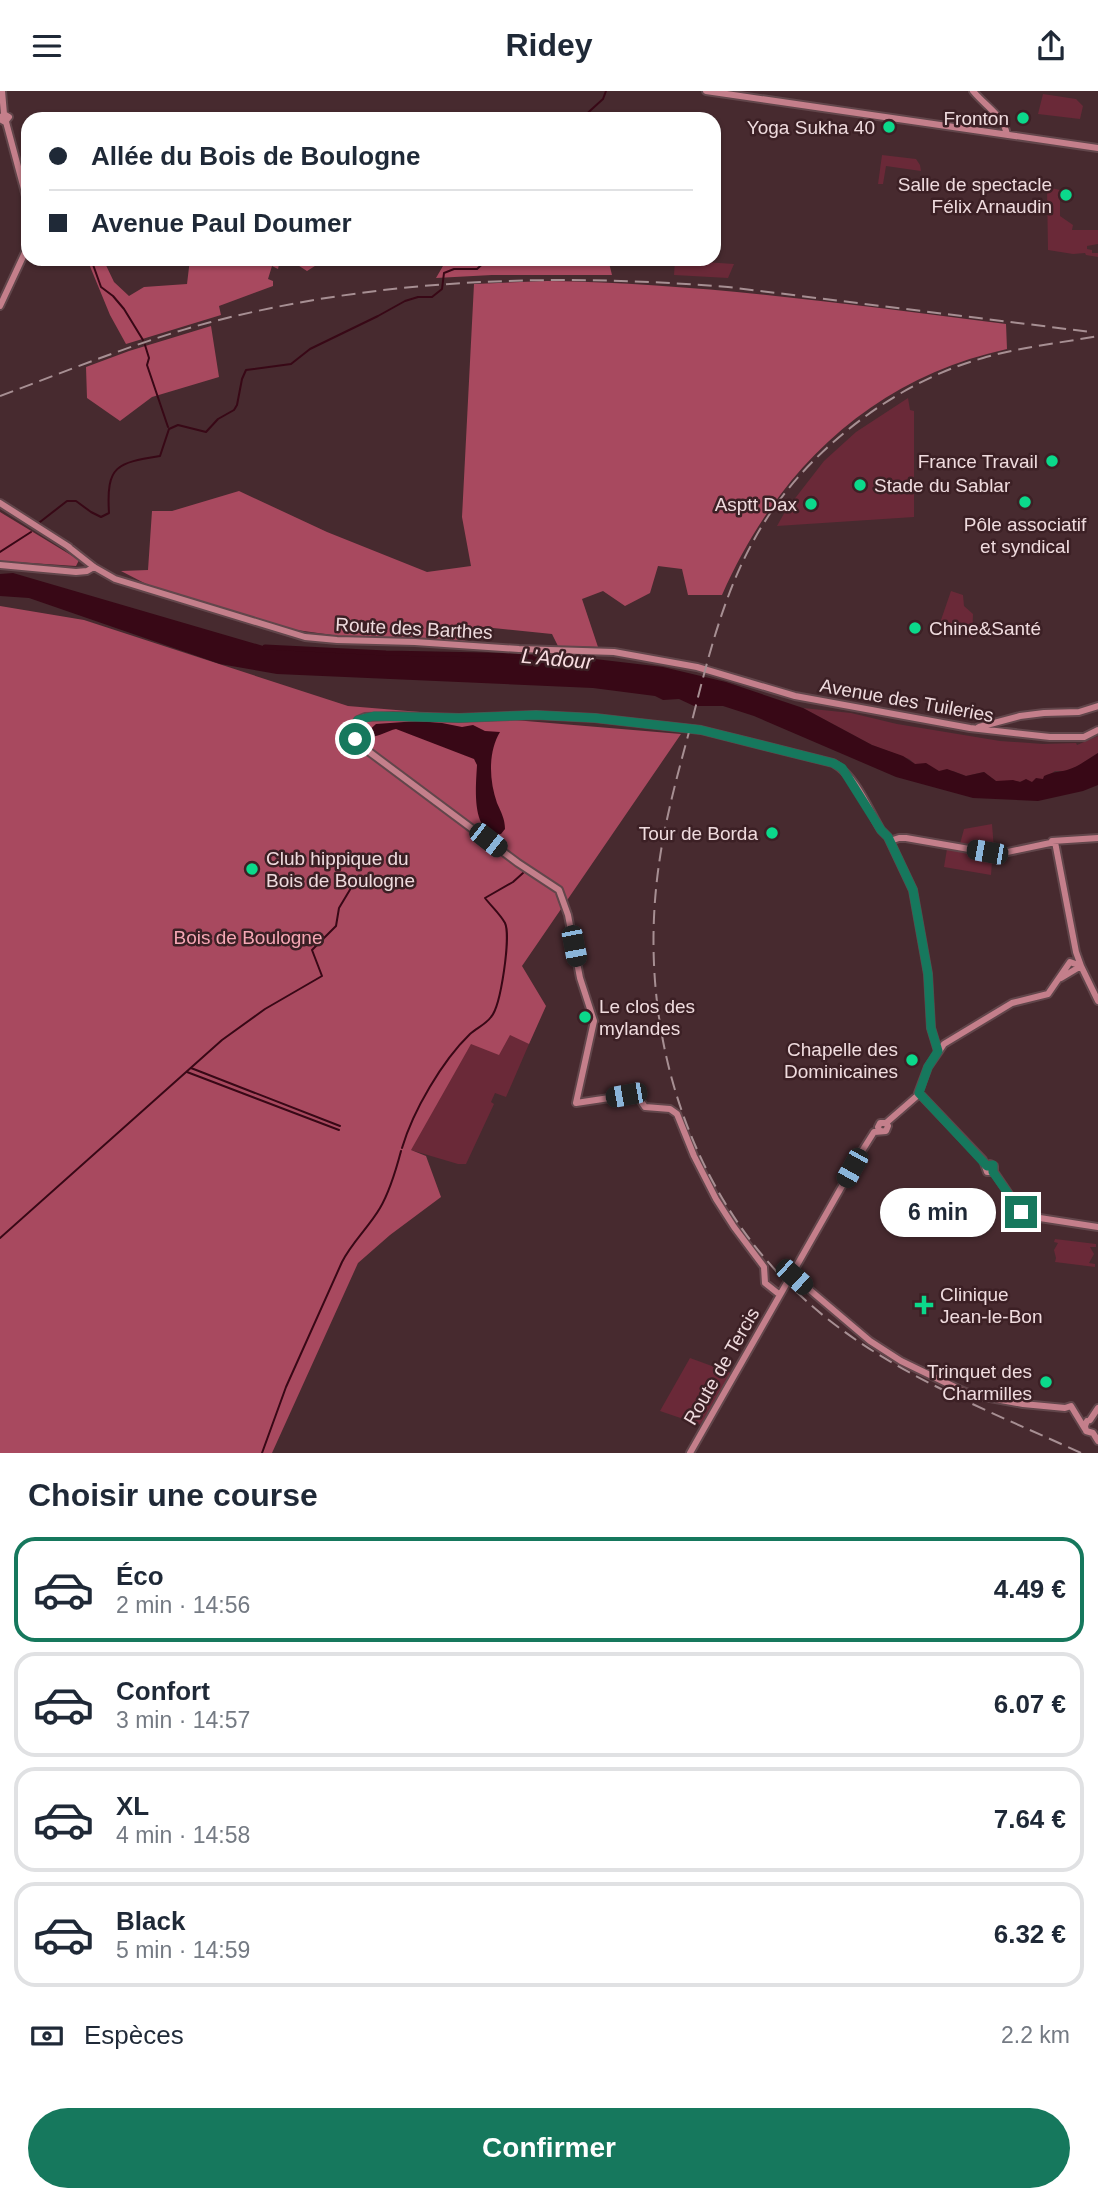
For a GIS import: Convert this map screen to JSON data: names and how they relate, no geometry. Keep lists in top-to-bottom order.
{
  "streets": {
    "street": ["Route des Barthes", "Avenue des Tuileries", "Route de Tercis"]
  },
  "crossings": [
    ["Route des Barthes", "Avenue des Tuileries"]
  ],
  "water": ["L'Adour"],
  "parks": ["Bois de Boulogne"],
  "places": {
    "other": [
      "Fronton",
      "Yoga Sukha 40",
      "Salle de spectacle Félix Arnaudin",
      "France Travail",
      "Stade du Sablar",
      "Pôle associatif et syndical",
      "Asptt Dax",
      "Chine&Santé",
      "Tour de Borda",
      "Club hippique du Bois de Boulogne",
      "Le clos des mylandes",
      "Chapelle des Dominicaines",
      "Trinquet des Charmilles"
    ],
    "health": ["Clinique Jean-le-Bon"]
  },
  "page": {
    "header": "Ridey",
    "banner": ["Allée du Bois de Boulogne", "Avenue Paul Doumer"],
    "bubble": "6 min",
    "heading": "Choisir une course",
    "list": [
      {
        "name": "Éco",
        "note": "2 min · 14:56",
        "value": "4.49 €"
      },
      {
        "name": "Confort",
        "note": "3 min · 14:57",
        "value": "6.07 €"
      },
      {
        "name": "XL",
        "note": "4 min · 14:58",
        "value": "7.64 €"
      },
      {
        "name": "Black",
        "note": "5 min · 14:59",
        "value": "6.32 €"
      }
    ],
    "pay": ["Espèces", "2.2 km"],
    "buttons": "Confirmer"
  }
}
